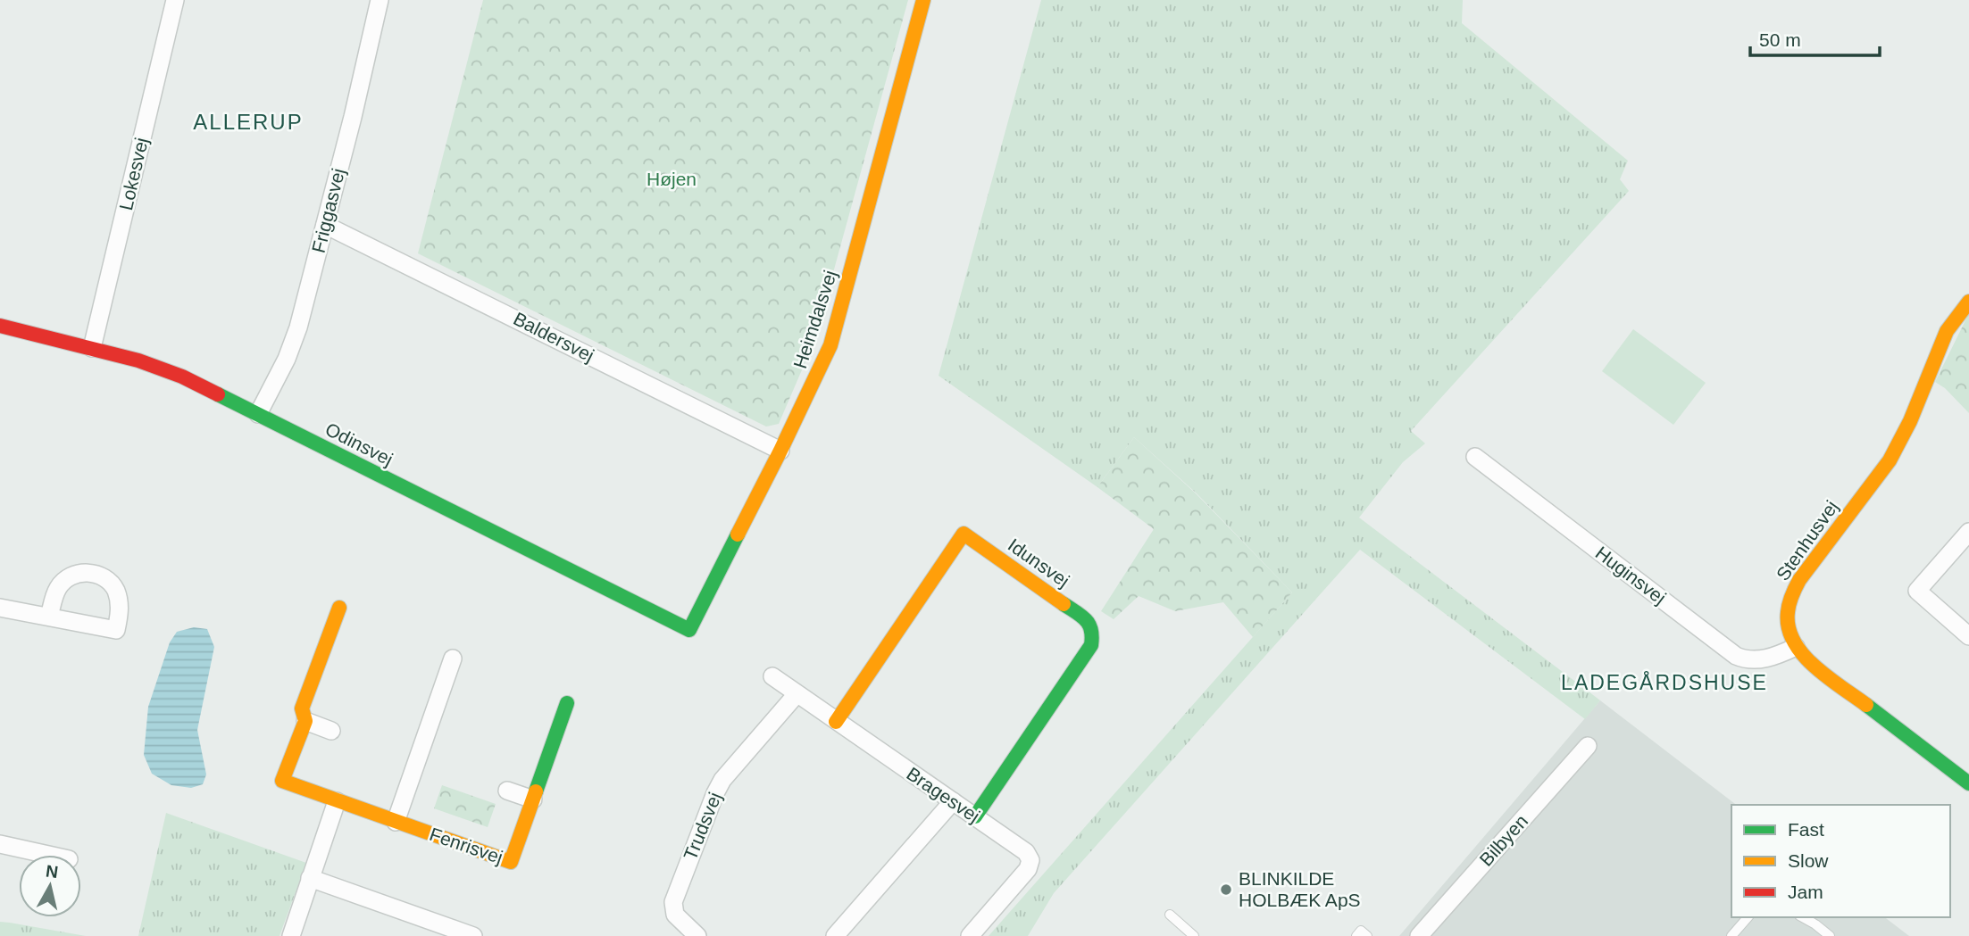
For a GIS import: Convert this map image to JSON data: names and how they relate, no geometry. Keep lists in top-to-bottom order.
{
  "streets": {
    "street": [
      "Lokesvej",
      "Friggasvej",
      "Heimdalsvej",
      "Baldersvej",
      "Odinsvej",
      "Stenhusvej",
      "Idunsvej",
      "Huginsvej",
      "Bragesvej",
      "Trudsvej",
      "Bilbyen",
      "Fenrisvej"
    ]
  },
  "crossings": [
    ["Lokesvej", "Odinsvej"],
    ["Friggasvej", "Baldersvej"],
    ["Friggasvej", "Odinsvej"],
    ["Heimdalsvej", "Baldersvej"],
    ["Heimdalsvej", "Odinsvej"],
    ["Stenhusvej", "Huginsvej"],
    ["Idunsvej", "Bragesvej"],
    ["Bragesvej", "Trudsvej"]
  ],
  "districts": ["ALLERUP", "LADEGÅRDSHUSE"],
  "parks": ["Højen"],
  "places": ["BLINKILDE HOLBÆK ApS"],
  "legend": ["Fast", "Slow", "Jam"],
  "scale_bar": "50 m",
  "north": "top"
}
